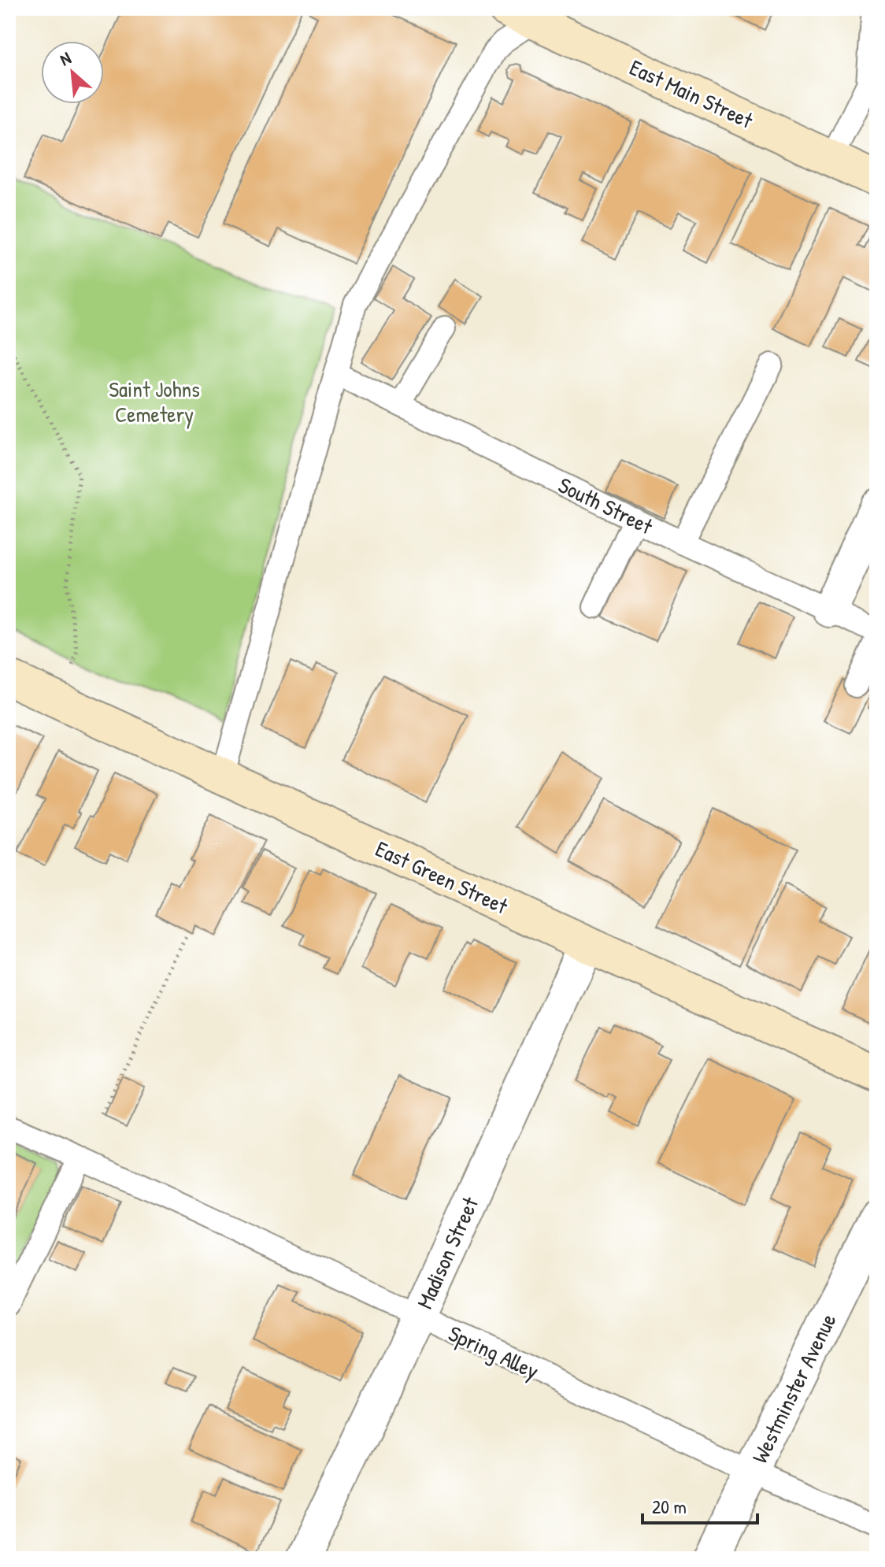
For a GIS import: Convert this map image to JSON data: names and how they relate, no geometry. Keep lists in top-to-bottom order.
{
  "streets": {
    "street": [
      "East Main Street",
      "East Green Street",
      "Madison Street",
      "Westminster Avenue"
    ],
    "lane": ["South Street", "Spring Alley"]
  },
  "crossings": [
    ["East Green Street", "Madison Street"],
    ["Madison Street", "Spring Alley"],
    ["Spring Alley", "Westminster Avenue"]
  ],
  "parks": ["Saint Johns Cemetery"],
  "scale_bar": "20 m",
  "north": "top left"
}
